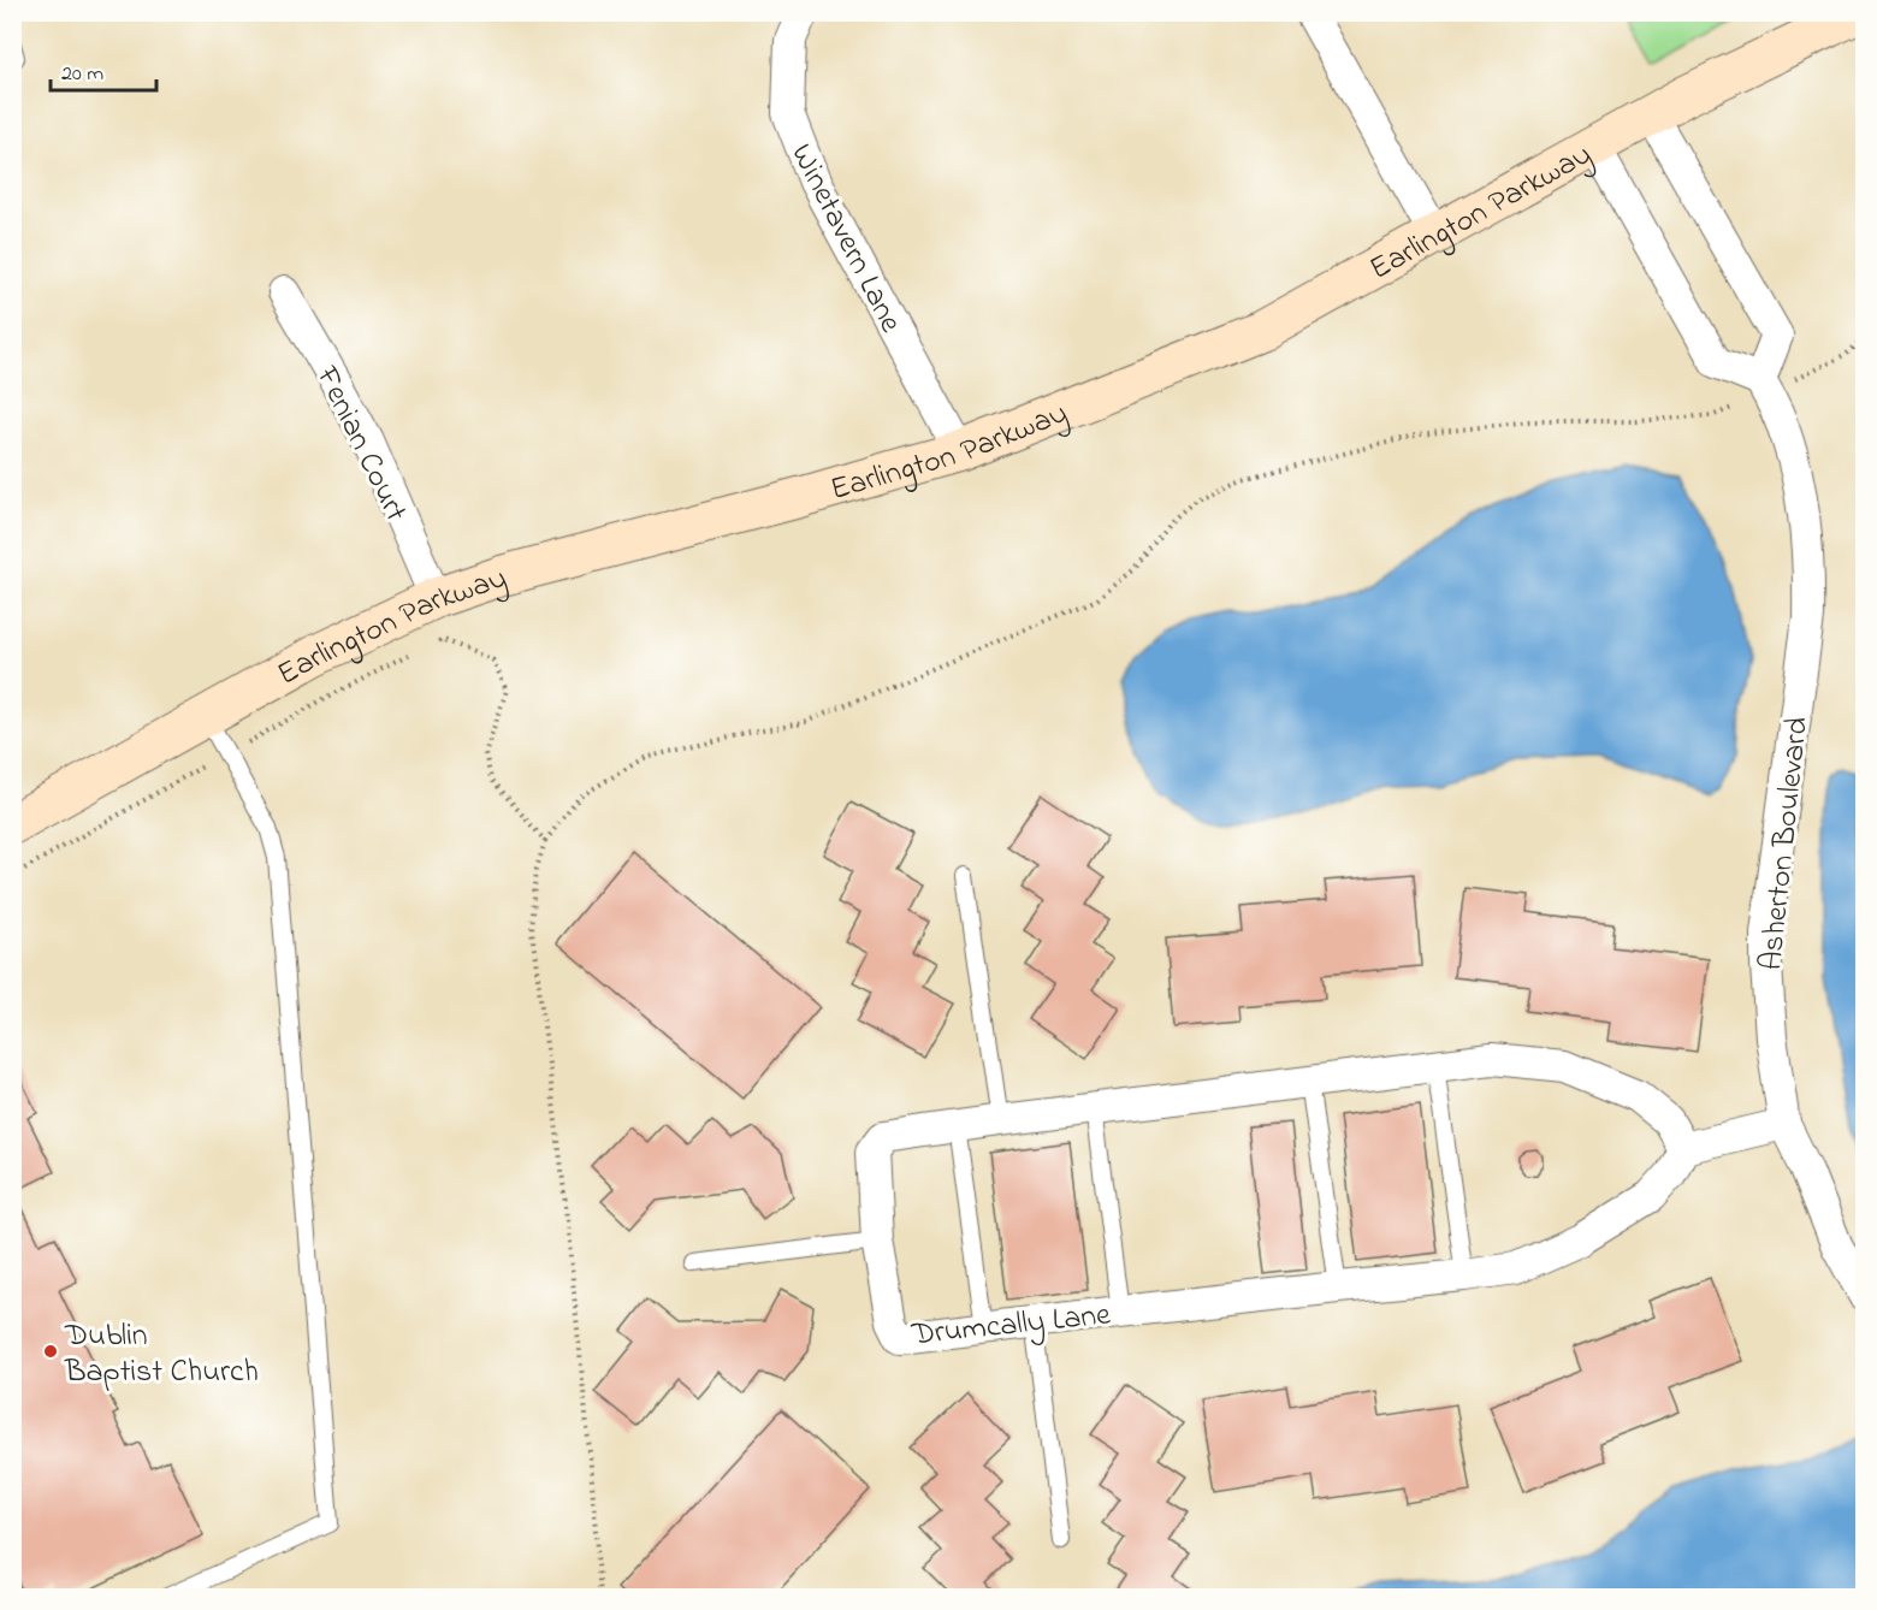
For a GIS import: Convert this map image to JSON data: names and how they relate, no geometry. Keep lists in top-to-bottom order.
{
  "streets": {
    "street": [
      "Earlington Parkway",
      "Winetavern Lane",
      "Fenian Court",
      "Asherton Boulevard",
      "Drumcally Lane"
    ]
  },
  "crossings": [
    ["Earlington Parkway", "Winetavern Lane"],
    ["Earlington Parkway", "Fenian Court"]
  ],
  "places": ["Dublin Baptist Church"],
  "scale_bar": "20 m"
}
